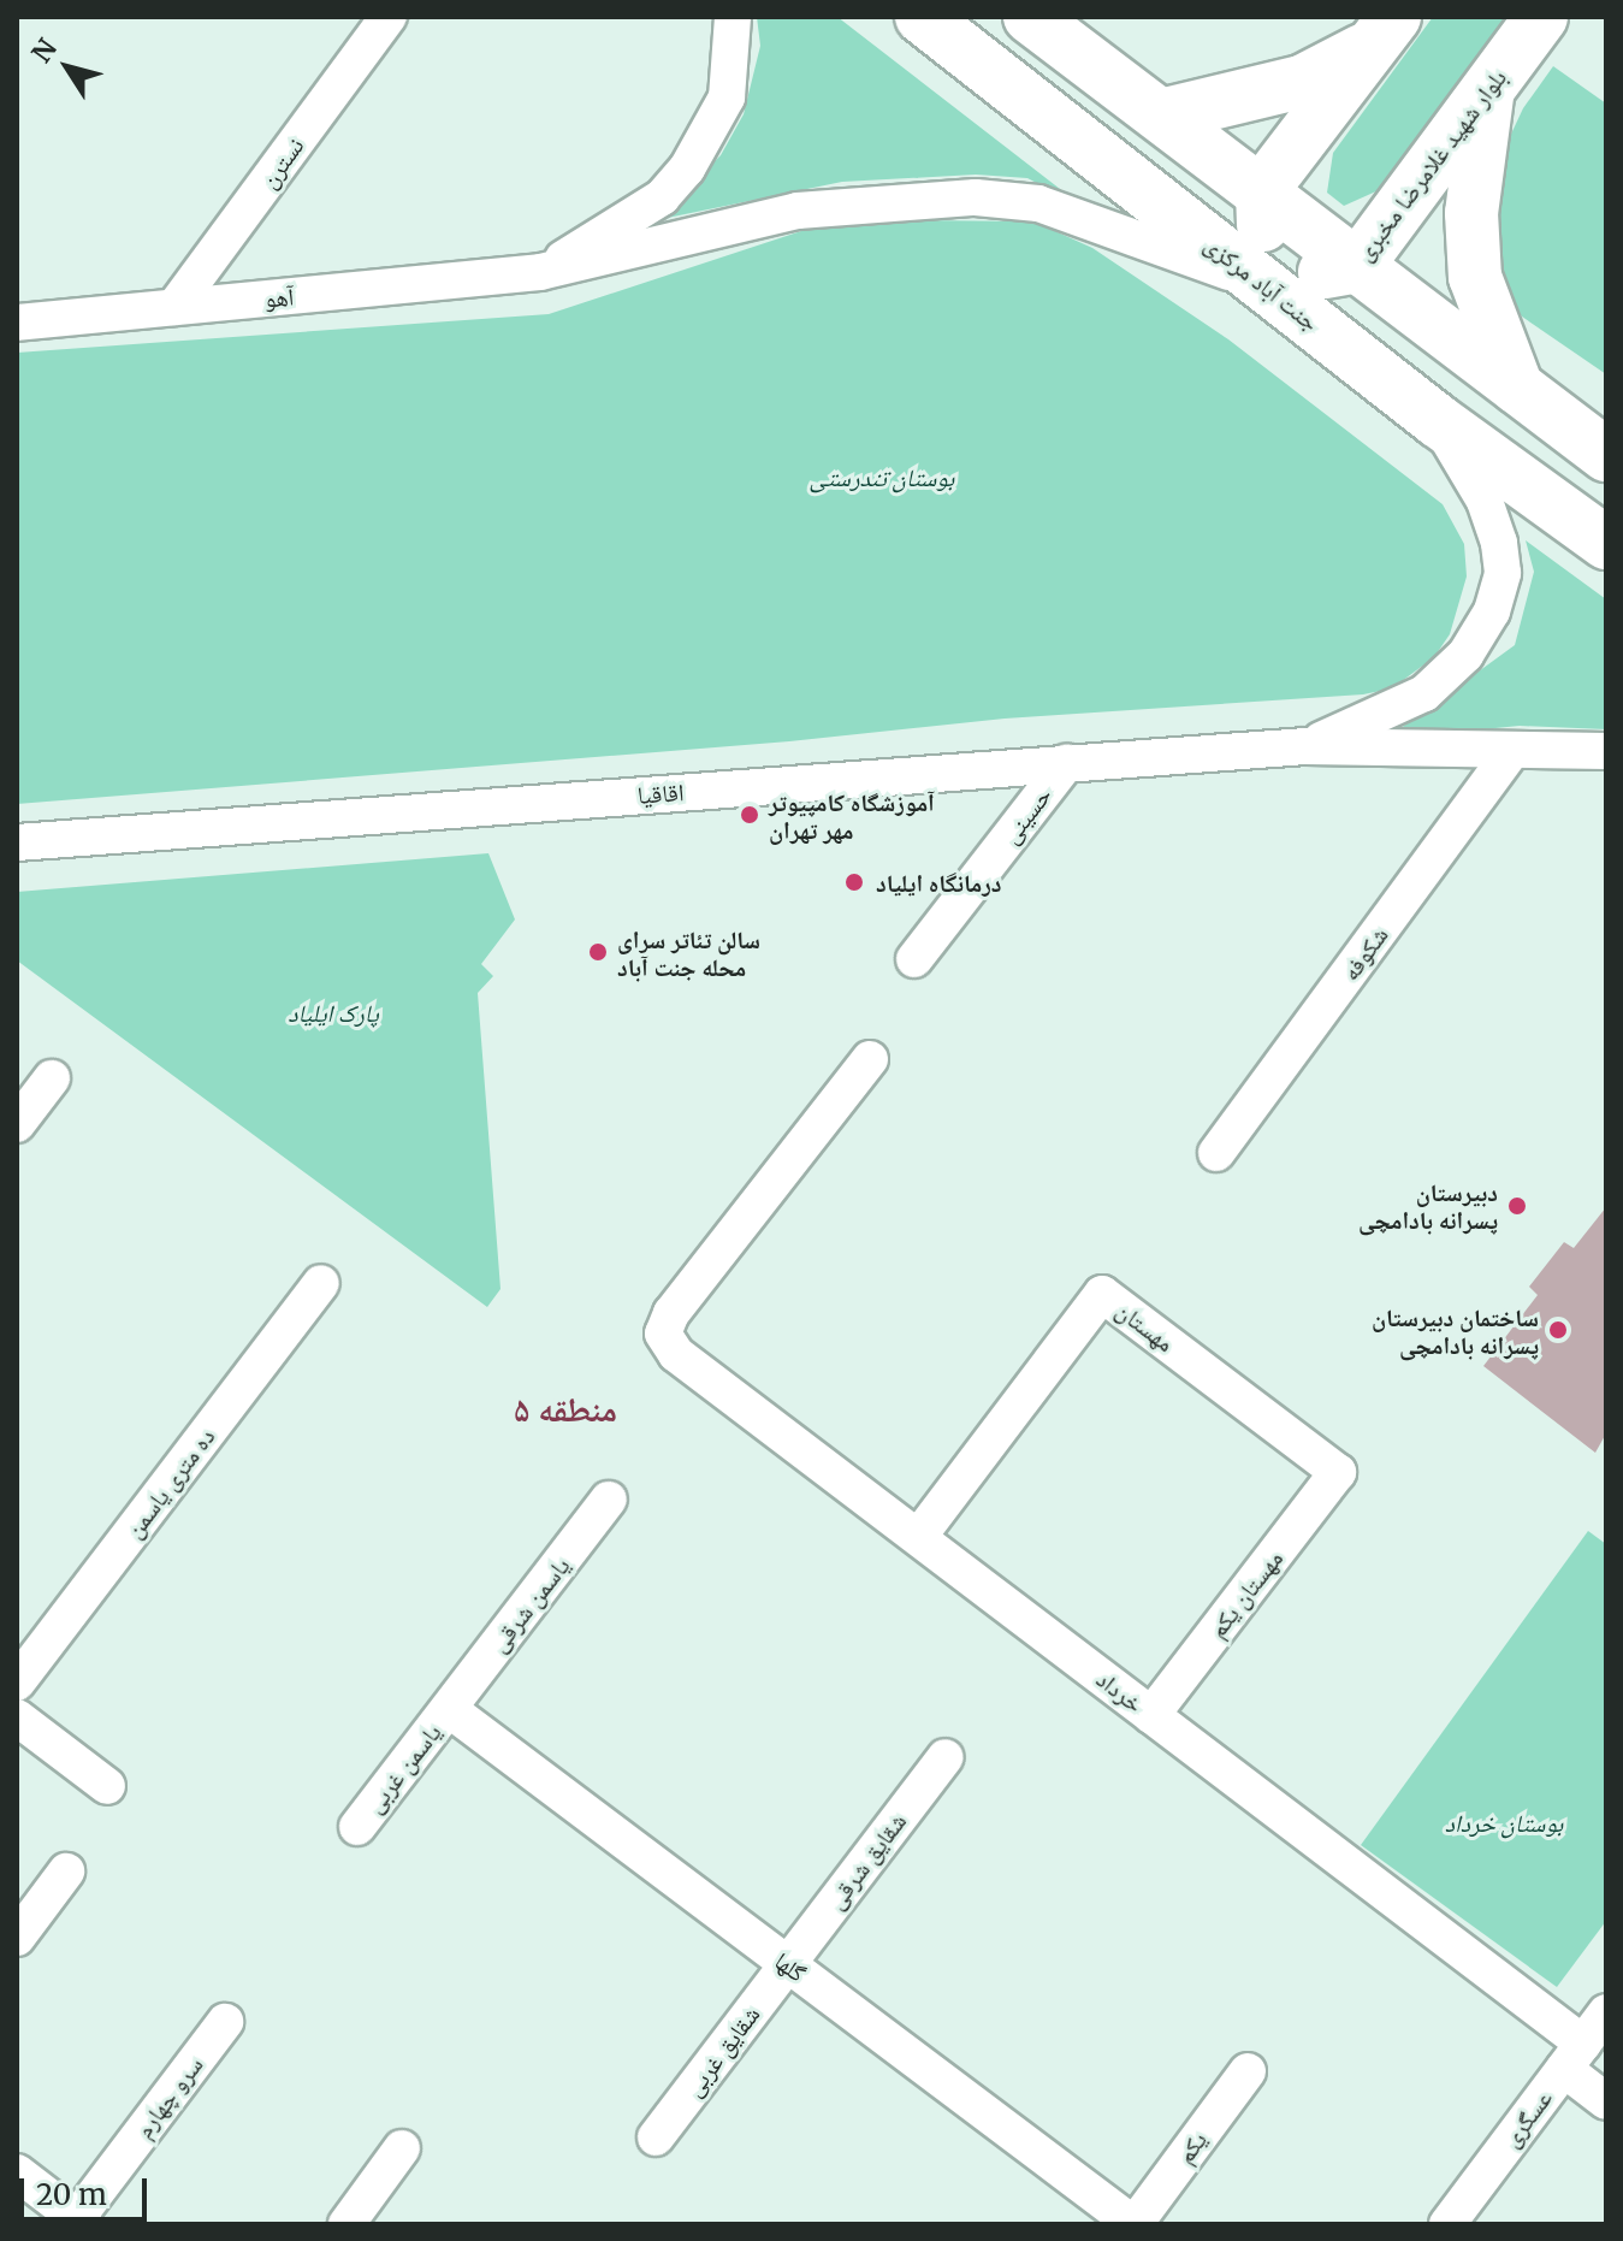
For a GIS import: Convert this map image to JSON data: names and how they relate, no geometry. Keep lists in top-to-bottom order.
{
  "streets": {
    "main road": ["بلوار شهید غلامرضا مخبری", "جنت آباد مرکزی"],
    "street": [
      "نسترن",
      "آهو",
      "اقاقیا",
      "حسینی",
      "شکوفه",
      "مهستان",
      "ده متری یاسمن",
      "مهستان یکم",
      "یاسمن شرقی",
      "خرداد",
      "یاسمن غربی",
      "شقایق شرقی",
      "گلها",
      "شقایق غربی",
      "سرو چهارم",
      "عسگری",
      "یکم"
    ]
  },
  "crossings": [
    ["نسترن", "آهو"],
    ["بلوار شهید غلامرضا مخبری", "جنت آباد مرکزی"],
    ["بلوار شهید غلامرضا مخبری", "آهو"],
    ["جنت آباد مرکزی", "آهو"],
    ["اقاقیا", "حسینی"],
    ["مهستان", "مهستان یکم"],
    ["مهستان", "خرداد"],
    ["مهستان یکم", "خرداد"],
    ["یاسمن شرقی", "یاسمن غربی"],
    ["یاسمن شرقی", "گلها"],
    ["خرداد", "عسگری"],
    ["یاسمن غربی", "گلها"],
    ["شقایق شرقی", "گلها"],
    ["شقایق شرقی", "شقایق غربی"],
    ["گلها", "شقایق غربی"],
    ["گلها", "یکم"]
  ],
  "districts": ["منطقه ۵"],
  "parks": ["بوستان تندرستی", "پارک ایلیاد", "بوستان خرداد"],
  "places": [
    "آموزشگاه کامپیوتر مهر تهران",
    "درمانگاه ایلیاد",
    "سالن تئاتر سرای محله جنت آباد",
    "دبیرستان پسرانه بادامچی",
    "ساختمان دبیرستان پسرانه بادامچی"
  ],
  "scale_bar": "20 m",
  "north": "top left"
}
